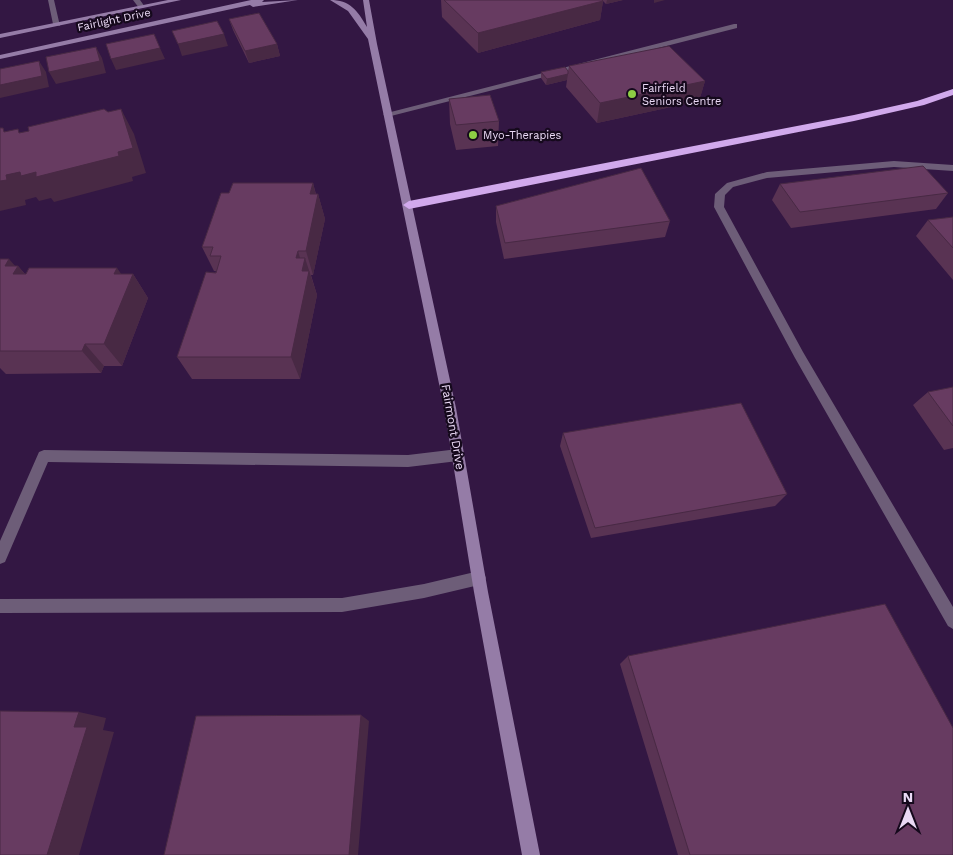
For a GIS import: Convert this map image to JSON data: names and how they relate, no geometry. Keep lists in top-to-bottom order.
{
  "streets": {
    "street": ["Fairlight Drive", "Fairmont Drive"]
  },
  "places": ["Fairfield Seniors Centre", "Myo-Therapies"],
  "north": "top"
}
